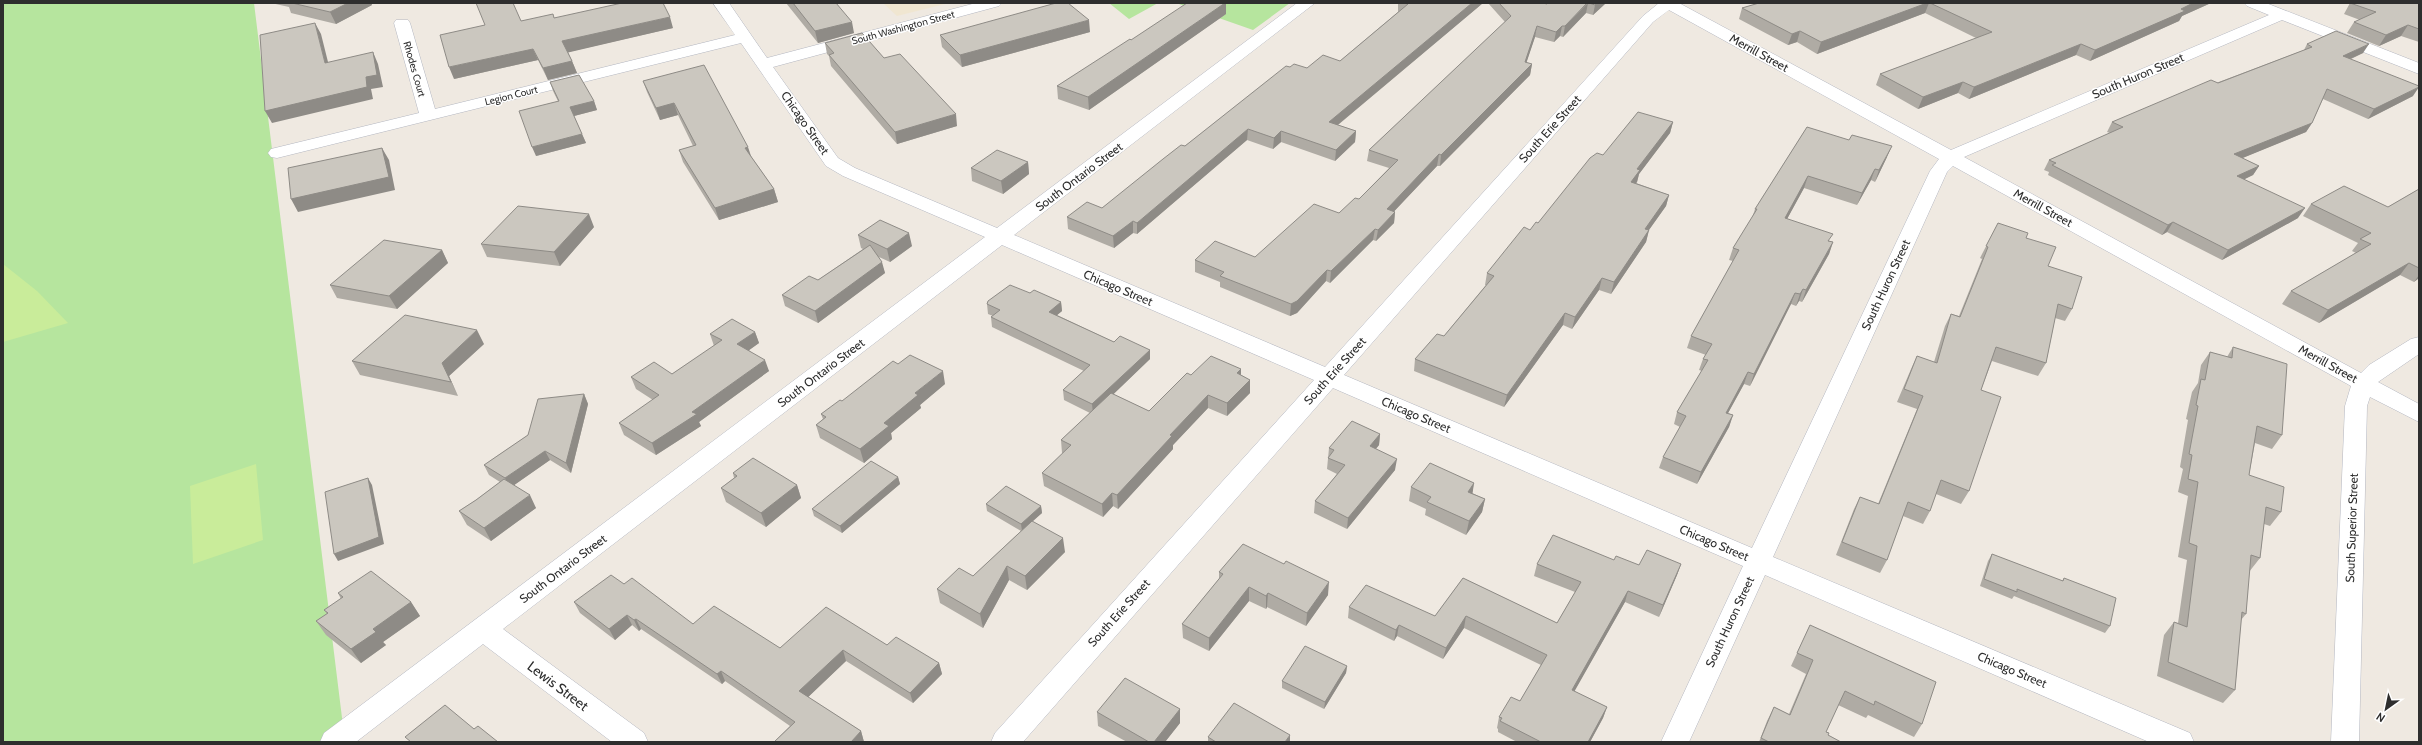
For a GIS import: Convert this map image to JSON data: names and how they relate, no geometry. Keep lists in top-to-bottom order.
{
  "streets": {
    "street": [
      "South Washington Street",
      "Merrill Street",
      "Rhodes Court",
      "South Huron Street",
      "Legion Court",
      "Chicago Street",
      "South Erie Street",
      "South Ontario Street",
      "South Superior Street",
      "Lewis Street"
    ]
  },
  "crossings": [
    ["South Washington Street", "Chicago Street"],
    ["Merrill Street", "South Huron Street"],
    ["Merrill Street", "South Erie Street"],
    ["Merrill Street", "South Superior Street"],
    ["Rhodes Court", "Legion Court"],
    ["South Huron Street", "Chicago Street"],
    ["Legion Court", "Chicago Street"],
    ["Chicago Street", "South Erie Street"],
    ["Chicago Street", "South Ontario Street"],
    ["South Ontario Street", "Lewis Street"]
  ],
  "north": "bottom left"
}
